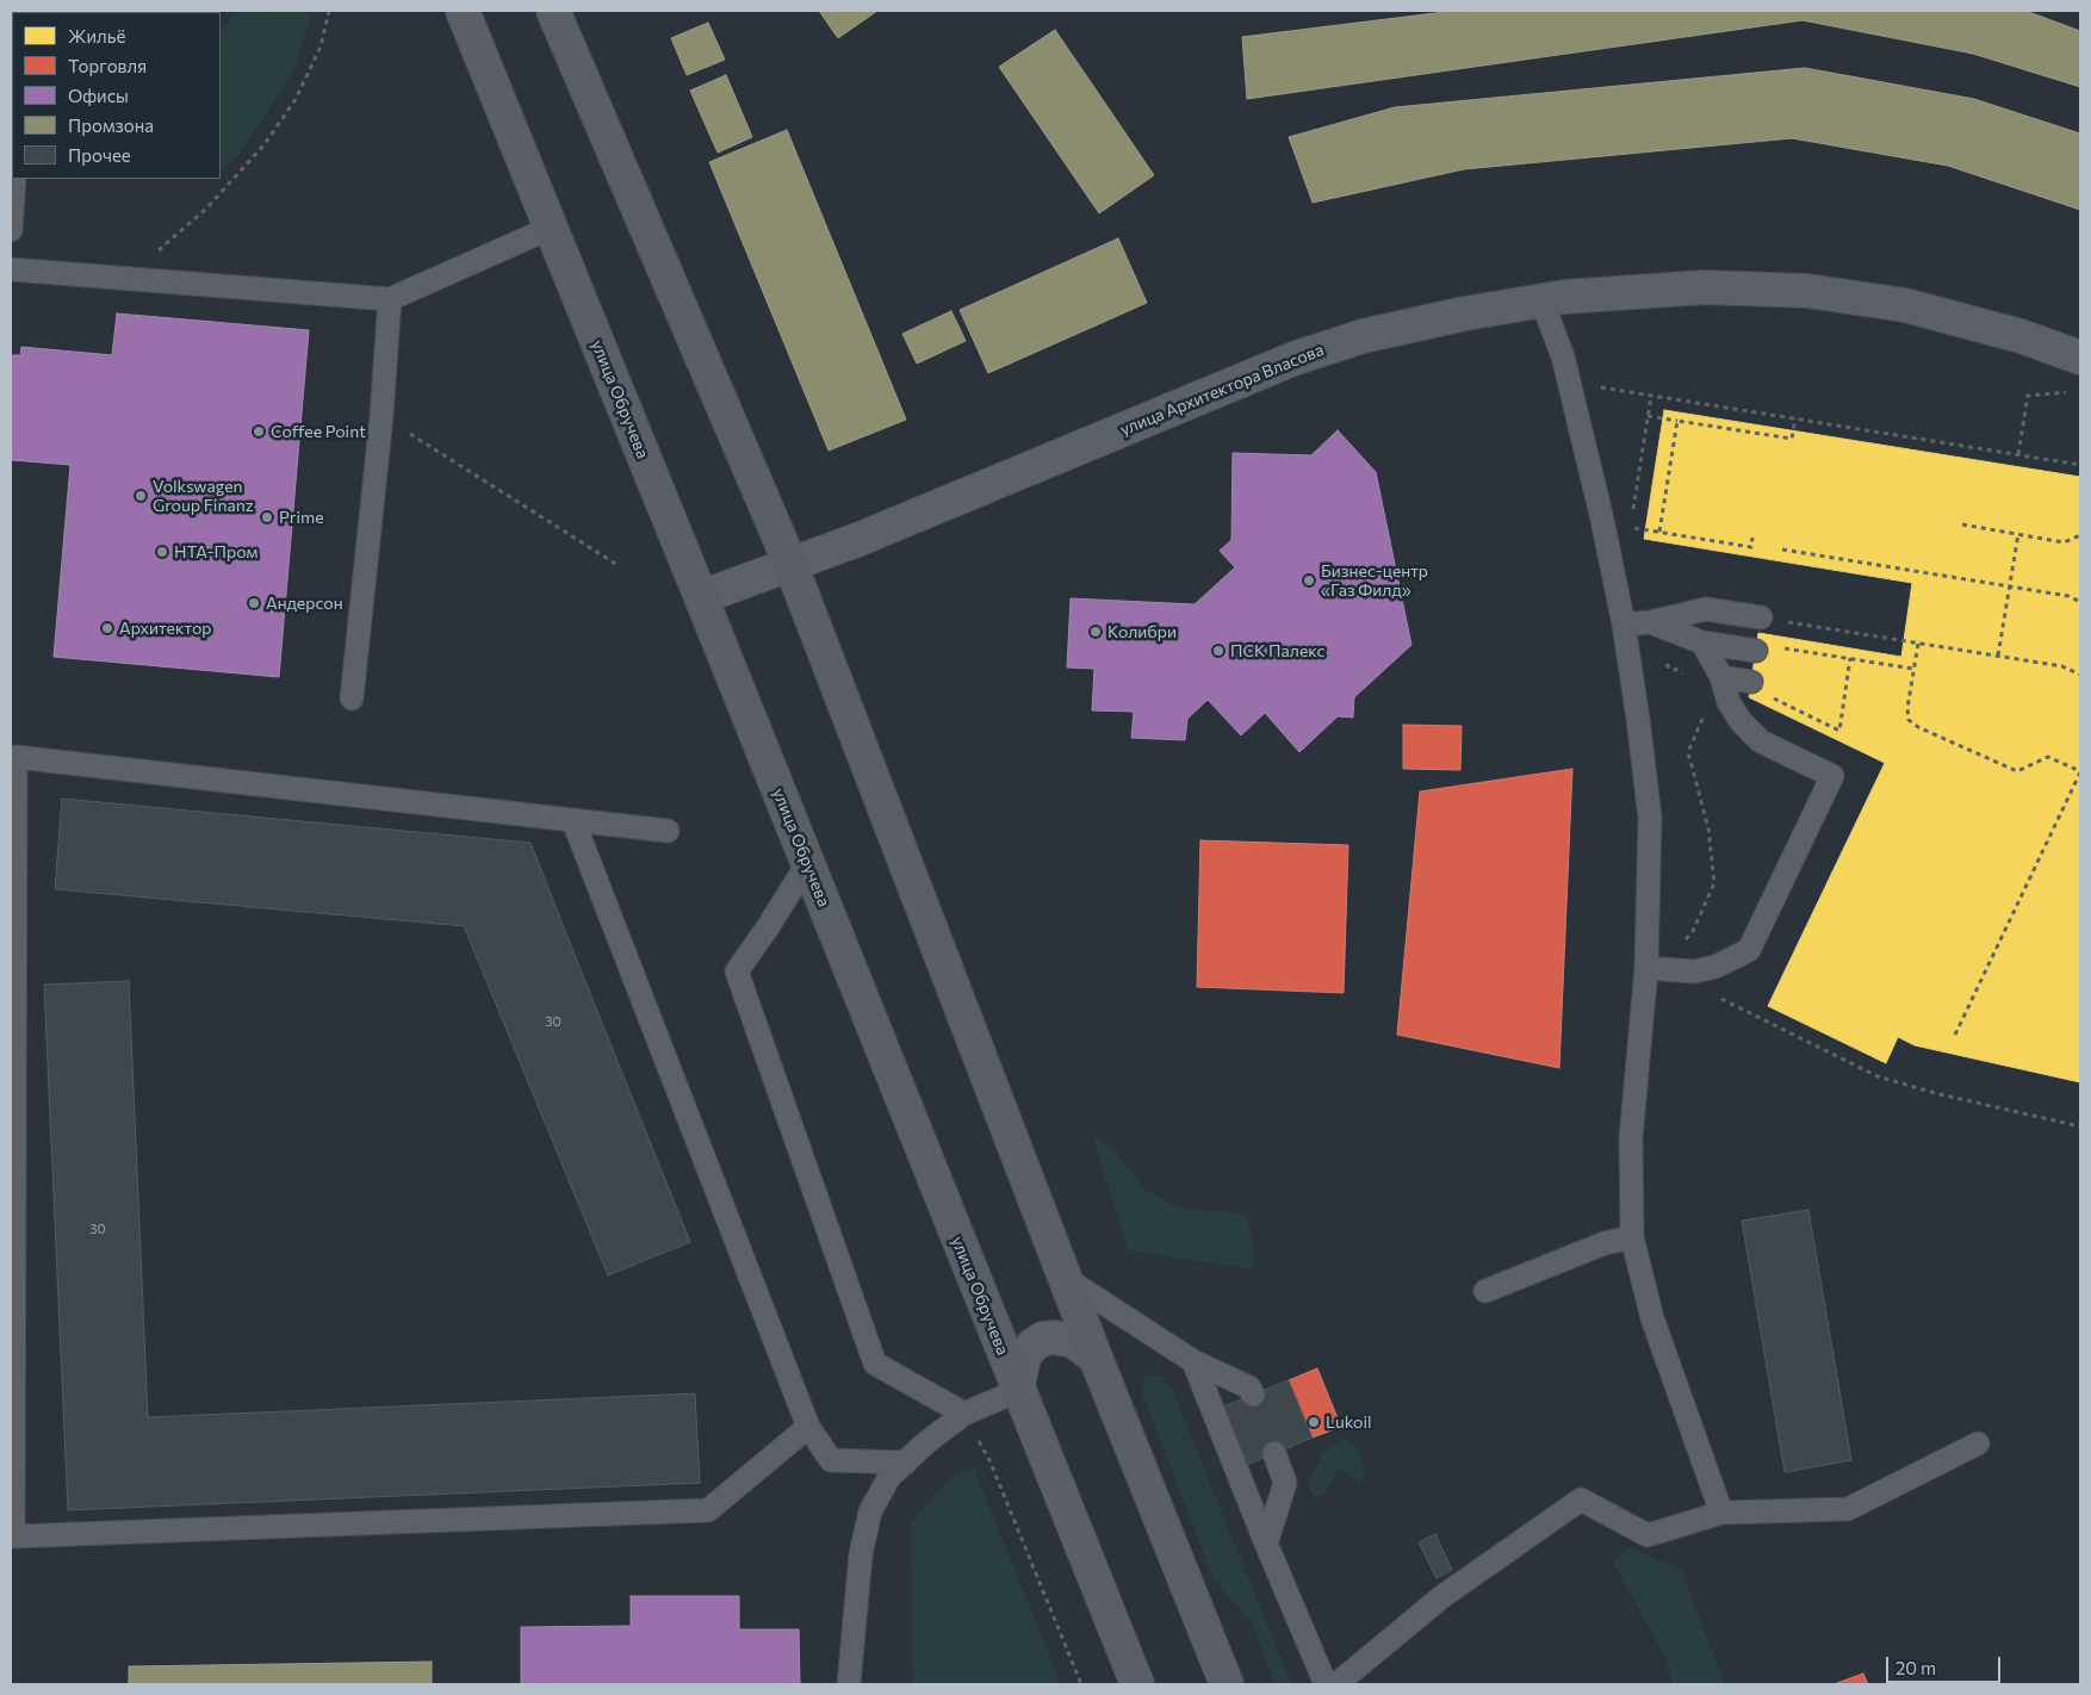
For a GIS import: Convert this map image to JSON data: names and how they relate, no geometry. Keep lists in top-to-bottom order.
{
  "streets": {
    "main road": ["улица Обручева"],
    "street": ["улица Архитектора Власова"]
  },
  "crossings": [
    ["улица Архитектора Власова", "улица Обручева"]
  ],
  "places": [
    "Coffee Point",
    "Volkswagen Group Finanz",
    "Prime",
    "НТА-Пром",
    "Бизнес-центр «Газ Филд»",
    "Андерсон",
    "Архитектор",
    "Колибри",
    "ПСК Палекс",
    "Lukoil"
  ],
  "house_numbers": ["30", "30"],
  "legend": [
    "Жильё",
    "Торговля",
    "Офисы",
    "Промзона",
    "Прочее"
  ],
  "scale_bar": "20 m"
}
